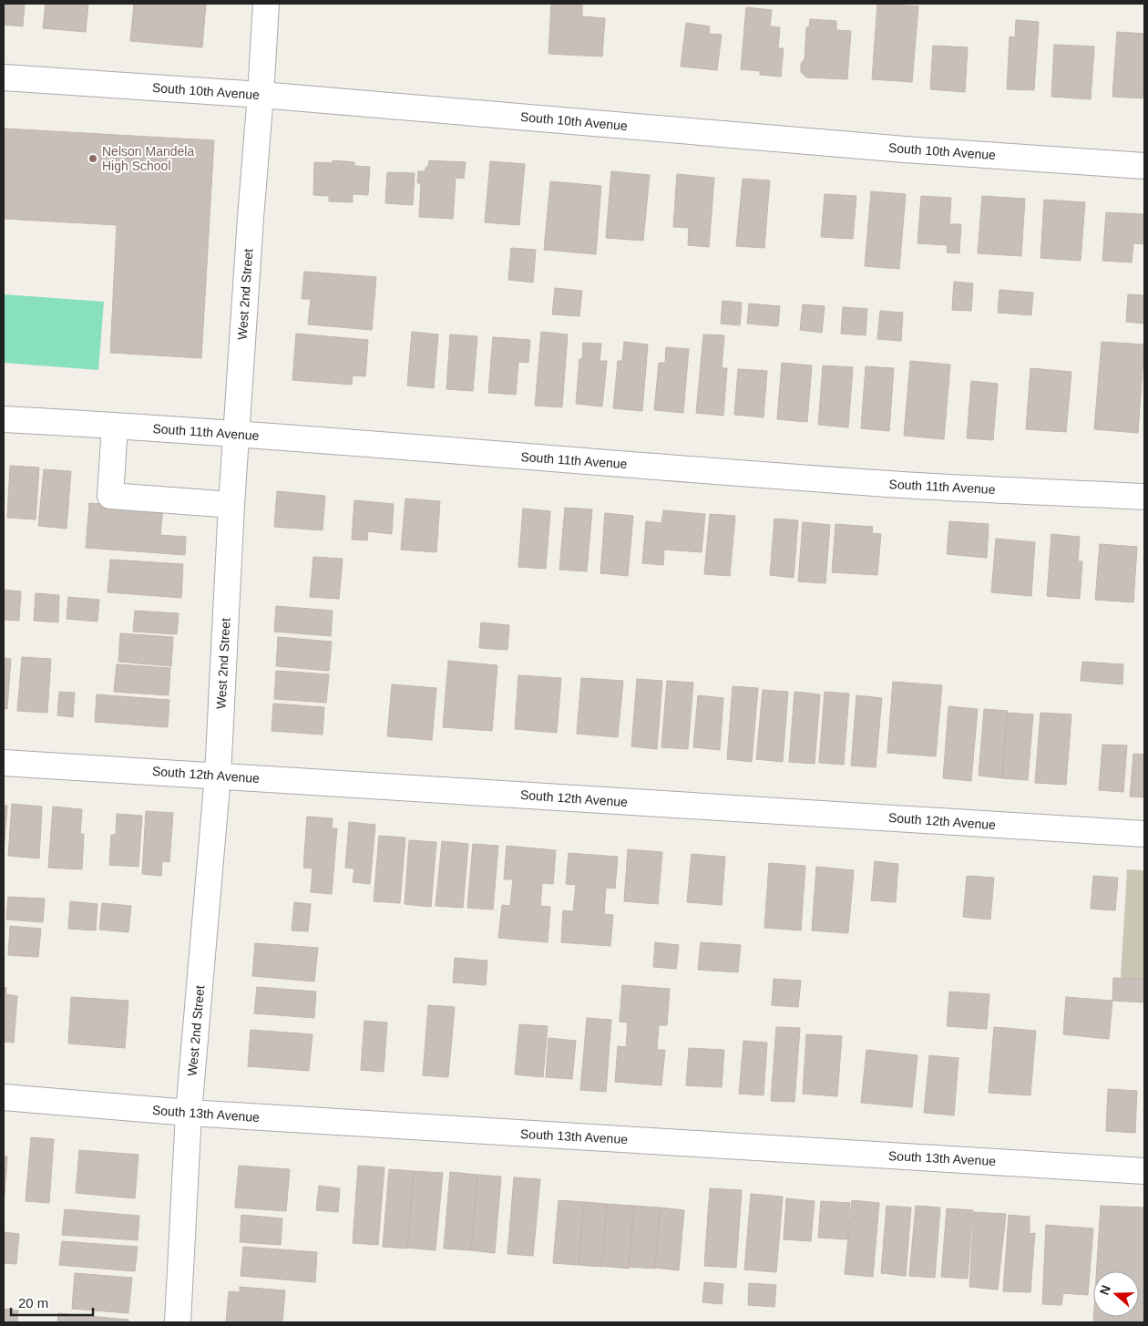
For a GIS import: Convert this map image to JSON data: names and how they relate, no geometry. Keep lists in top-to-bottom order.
{
  "streets": {
    "street": [
      "South 10th Avenue",
      "West 2nd Street",
      "South 11th Avenue",
      "South 12th Avenue",
      "South 13th Avenue"
    ]
  },
  "crossings": [
    ["South 10th Avenue", "West 2nd Street"],
    ["West 2nd Street", "South 11th Avenue"],
    ["West 2nd Street", "South 12th Avenue"],
    ["West 2nd Street", "South 13th Avenue"]
  ],
  "places": ["Nelson Mandela High School"],
  "scale_bar": "20 m",
  "north": "left"
}
